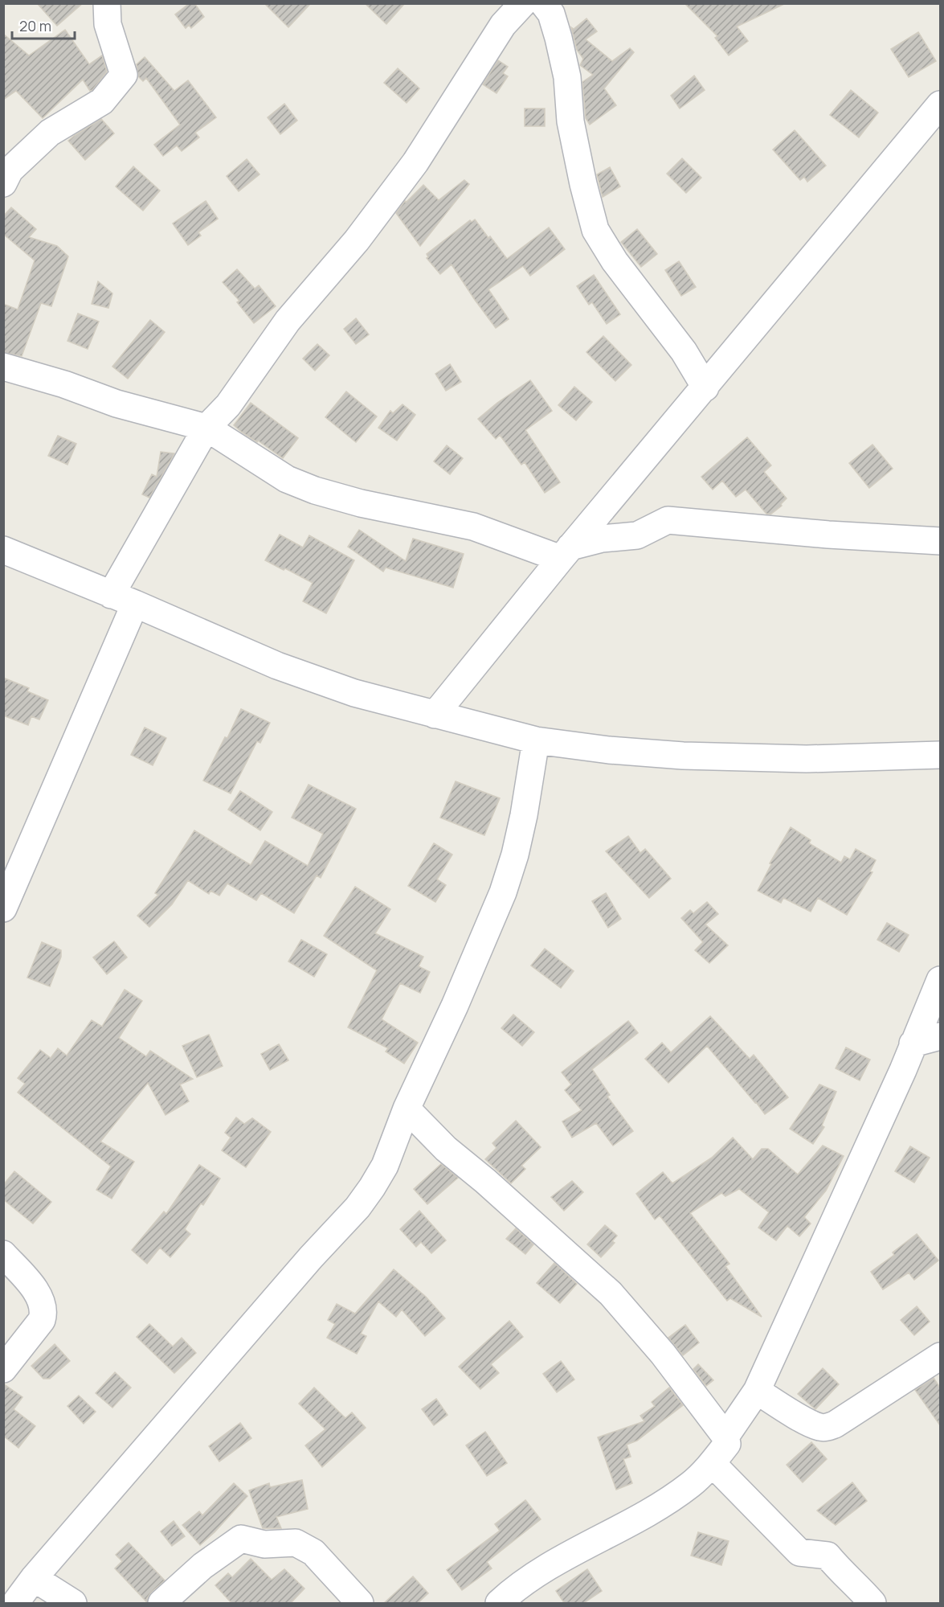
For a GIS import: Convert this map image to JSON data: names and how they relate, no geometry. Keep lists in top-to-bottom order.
{
  "scale_bar": "20 m"
}
